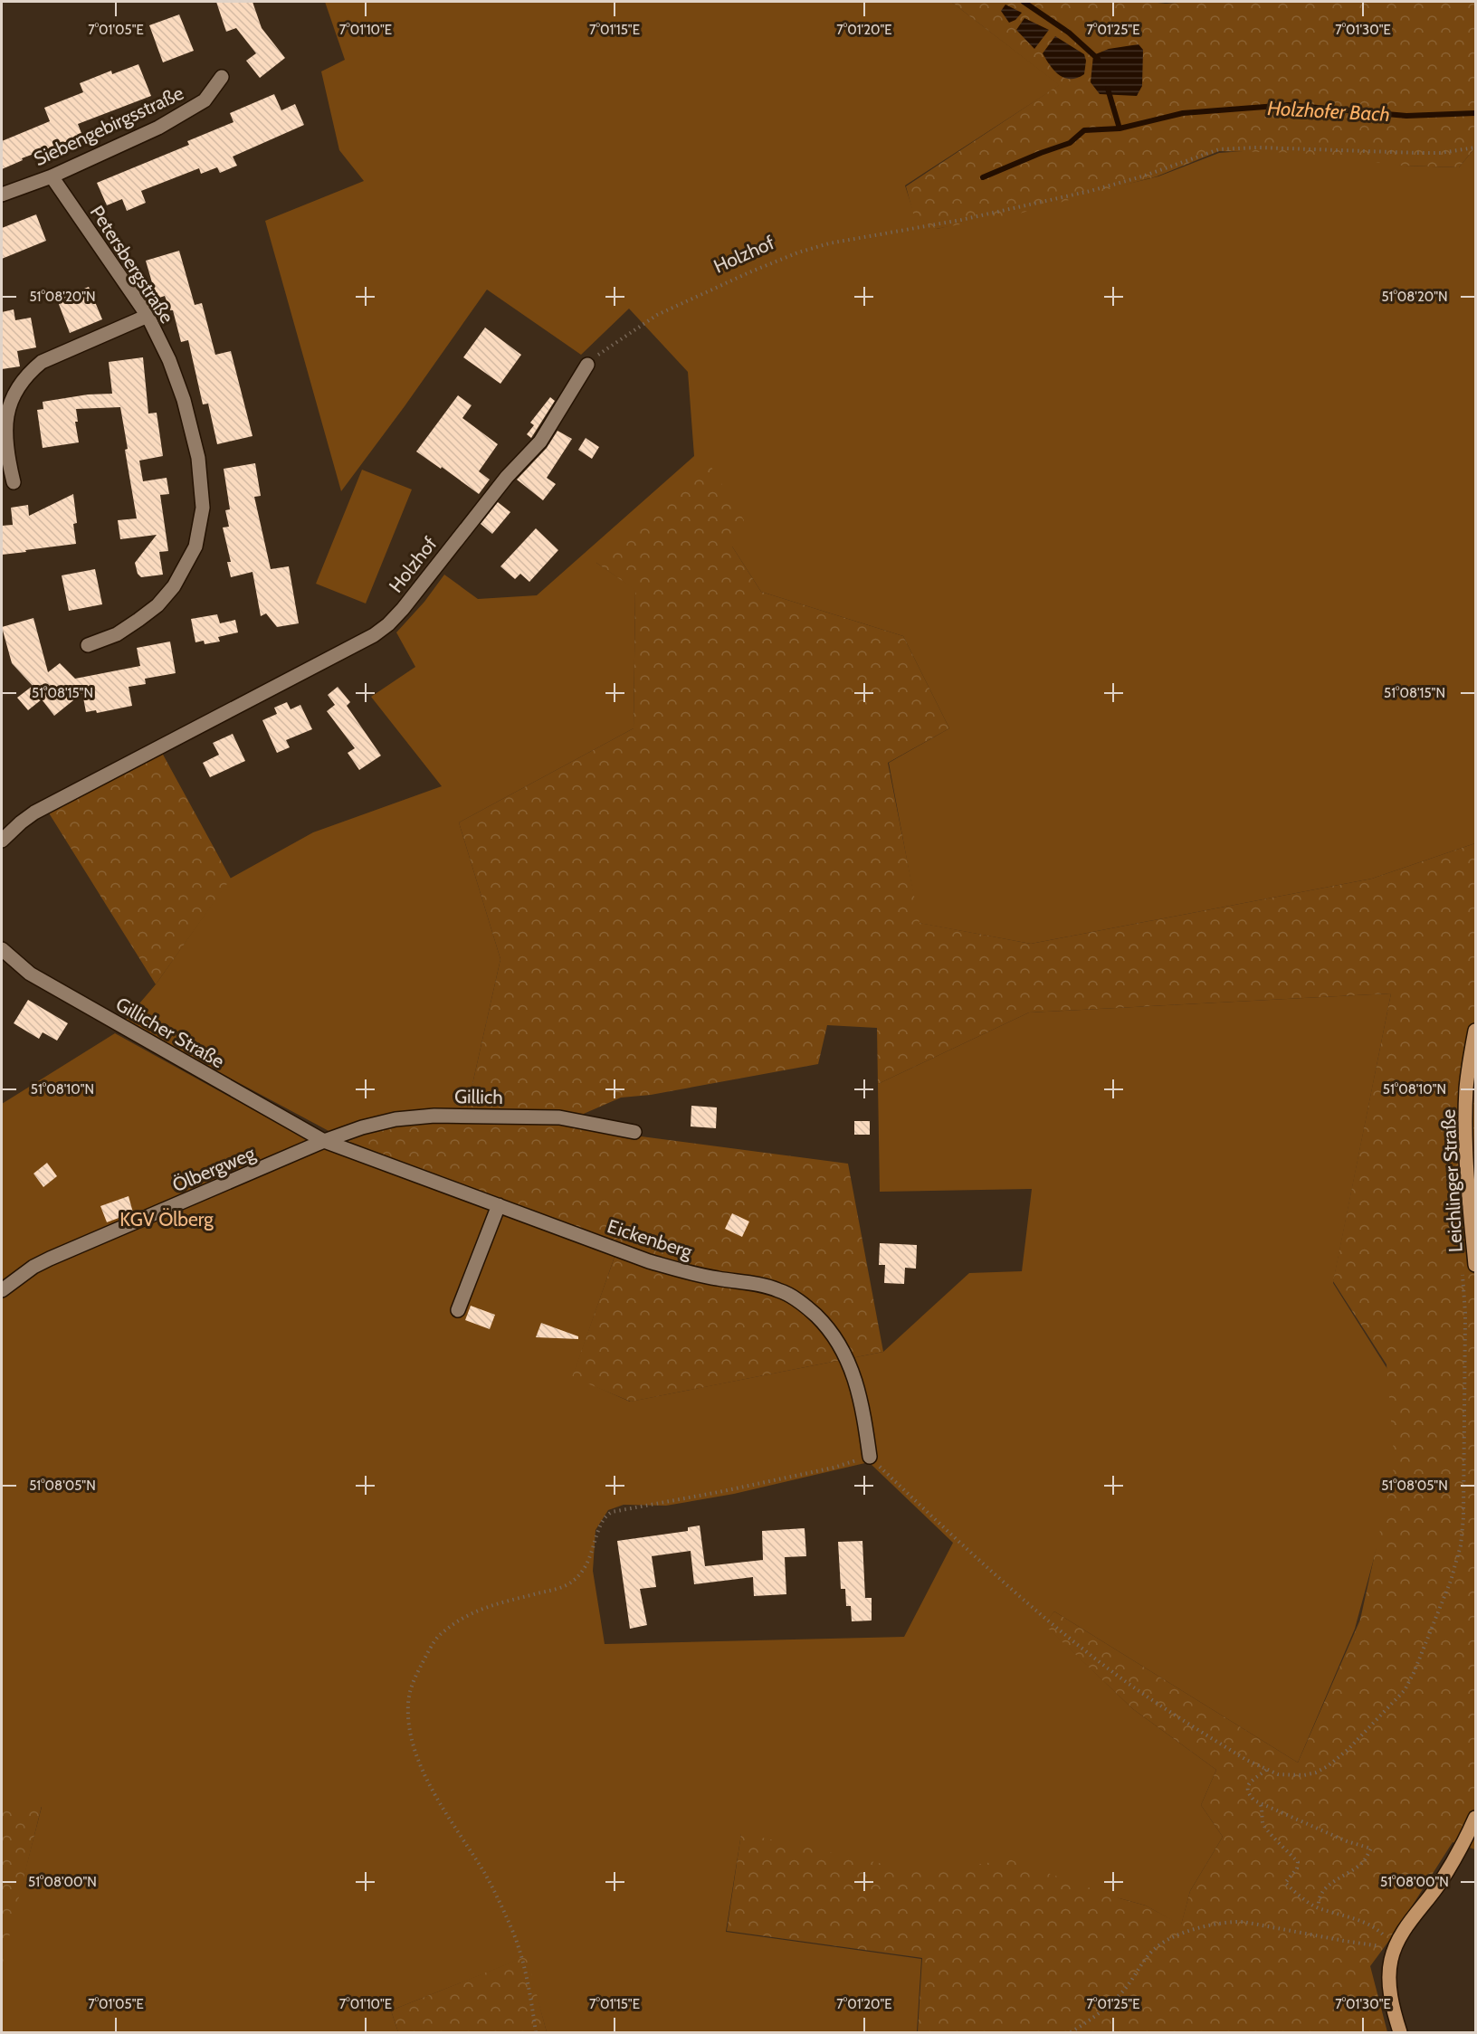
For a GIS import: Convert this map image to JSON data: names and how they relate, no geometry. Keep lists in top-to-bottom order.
{
  "streets": {
    "main road": ["Leichlinger Straße"],
    "street": [
      "Siebengebirgsstraße",
      "Holzhof",
      "Petersbergstraße",
      "Gillicher Straße",
      "Gillich",
      "Ölbergweg",
      "Eickenberg"
    ]
  },
  "crossings": [
    ["Siebengebirgsstraße", "Petersbergstraße"],
    ["Gillicher Straße", "Gillich"],
    ["Gillicher Straße", "Ölbergweg"],
    ["Gillicher Straße", "Eickenberg"],
    ["Gillich", "Ölbergweg"],
    ["Gillich", "Eickenberg"],
    ["Ölbergweg", "Eickenberg"]
  ],
  "water": ["Holzhofer Bach"],
  "parks": ["KGV Ölberg"],
  "coordinates": [
    "7°01'05\"E",
    "7°01'10\"E",
    "7°01'15\"E",
    "7°01'20\"E",
    "7°01'25\"E",
    "7°01'30\"E",
    "51°08'20\"N",
    "51°08'15\"N",
    "51°08'10\"N",
    "51°08'05\"N",
    "51°08'00\"N"
  ]
}
